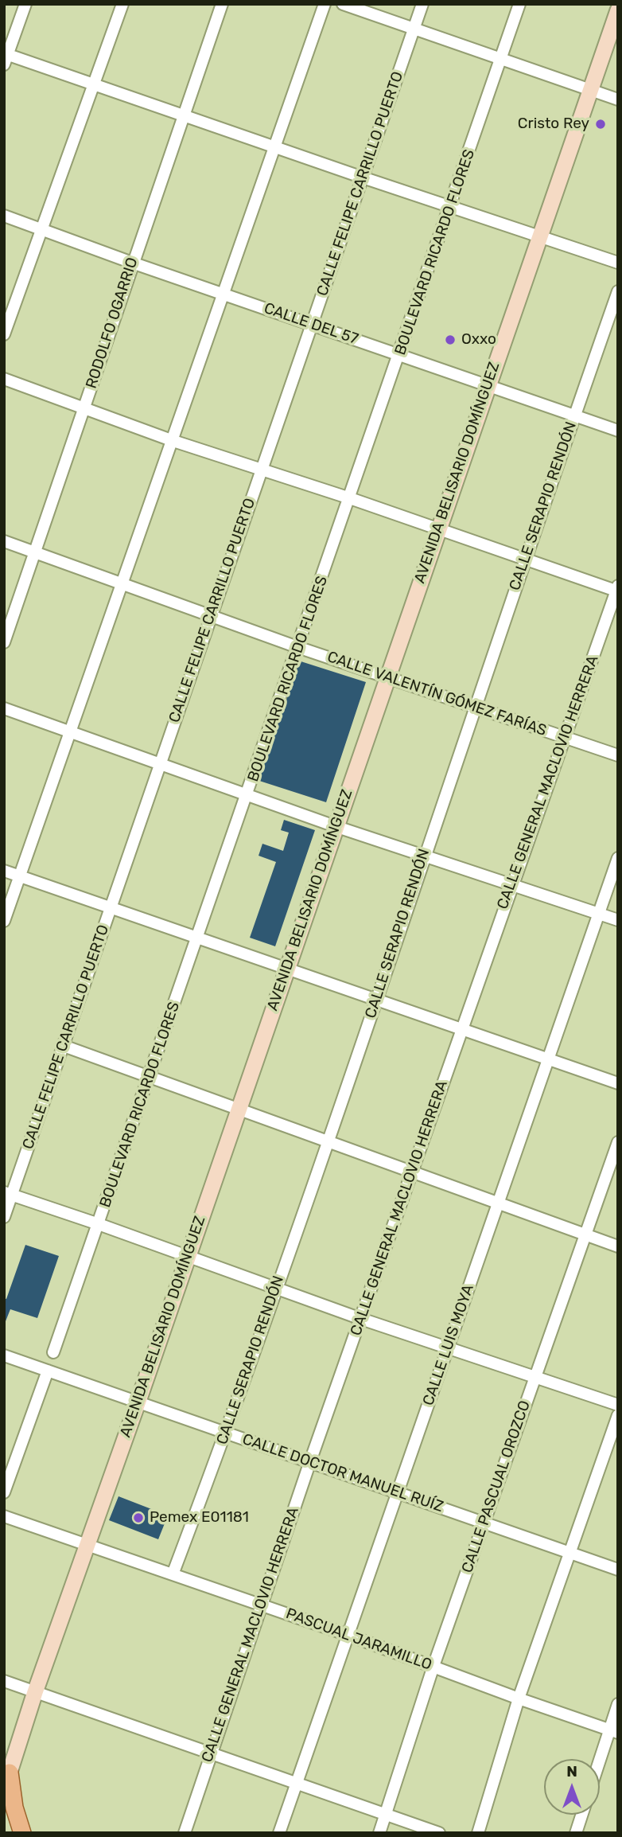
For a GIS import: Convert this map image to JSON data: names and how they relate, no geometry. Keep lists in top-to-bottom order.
{
  "streets": {
    "street": [
      "CALLE FELIPE CARRILLO PUERTO",
      "BOULEVARD RICARDO FLORES",
      "RODOLFO OGARRIO",
      "CALLE DEL 57",
      "AVENIDA BELISARIO DOMÍNGUEZ",
      "CALLE SERAPIO RENDÓN",
      "CALLE VALENTÍN GÓMEZ FARÍAS",
      "CALLE GENERAL MACLOVIO HERRERA",
      "CALLE LUIS MOYA",
      "CALLE DOCTOR MANUEL RUÍZ",
      "CALLE PASCUAL OROZCO",
      "PASCUAL JARAMILLO"
    ]
  },
  "crossings": [
    ["CALLE FELIPE CARRILLO PUERTO", "CALLE DEL 57"],
    ["CALLE FELIPE CARRILLO PUERTO", "CALLE VALENTÍN GÓMEZ FARÍAS"],
    ["BOULEVARD RICARDO FLORES", "CALLE DEL 57"],
    ["BOULEVARD RICARDO FLORES", "CALLE VALENTÍN GÓMEZ FARÍAS"],
    ["RODOLFO OGARRIO", "CALLE DEL 57"],
    ["RODOLFO OGARRIO", "CALLE VALENTÍN GÓMEZ FARÍAS"],
    ["CALLE DEL 57", "AVENIDA BELISARIO DOMÍNGUEZ"],
    ["CALLE DEL 57", "CALLE SERAPIO RENDÓN"],
    ["AVENIDA BELISARIO DOMÍNGUEZ", "CALLE VALENTÍN GÓMEZ FARÍAS"],
    ["AVENIDA BELISARIO DOMÍNGUEZ", "CALLE DOCTOR MANUEL RUÍZ"],
    ["AVENIDA BELISARIO DOMÍNGUEZ", "PASCUAL JARAMILLO"],
    ["CALLE SERAPIO RENDÓN", "CALLE VALENTÍN GÓMEZ FARÍAS"],
    ["CALLE SERAPIO RENDÓN", "CALLE DOCTOR MANUEL RUÍZ"],
    ["CALLE SERAPIO RENDÓN", "PASCUAL JARAMILLO"],
    ["CALLE VALENTÍN GÓMEZ FARÍAS", "CALLE GENERAL MACLOVIO HERRERA"],
    ["CALLE GENERAL MACLOVIO HERRERA", "CALLE DOCTOR MANUEL RUÍZ"],
    ["CALLE GENERAL MACLOVIO HERRERA", "PASCUAL JARAMILLO"],
    ["CALLE LUIS MOYA", "CALLE DOCTOR MANUEL RUÍZ"],
    ["CALLE LUIS MOYA", "PASCUAL JARAMILLO"],
    ["CALLE DOCTOR MANUEL RUÍZ", "CALLE PASCUAL OROZCO"],
    ["CALLE PASCUAL OROZCO", "PASCUAL JARAMILLO"]
  ],
  "places": ["Cristo Rey", "Oxxo", "Pemex E01181"],
  "north": "top"
}
